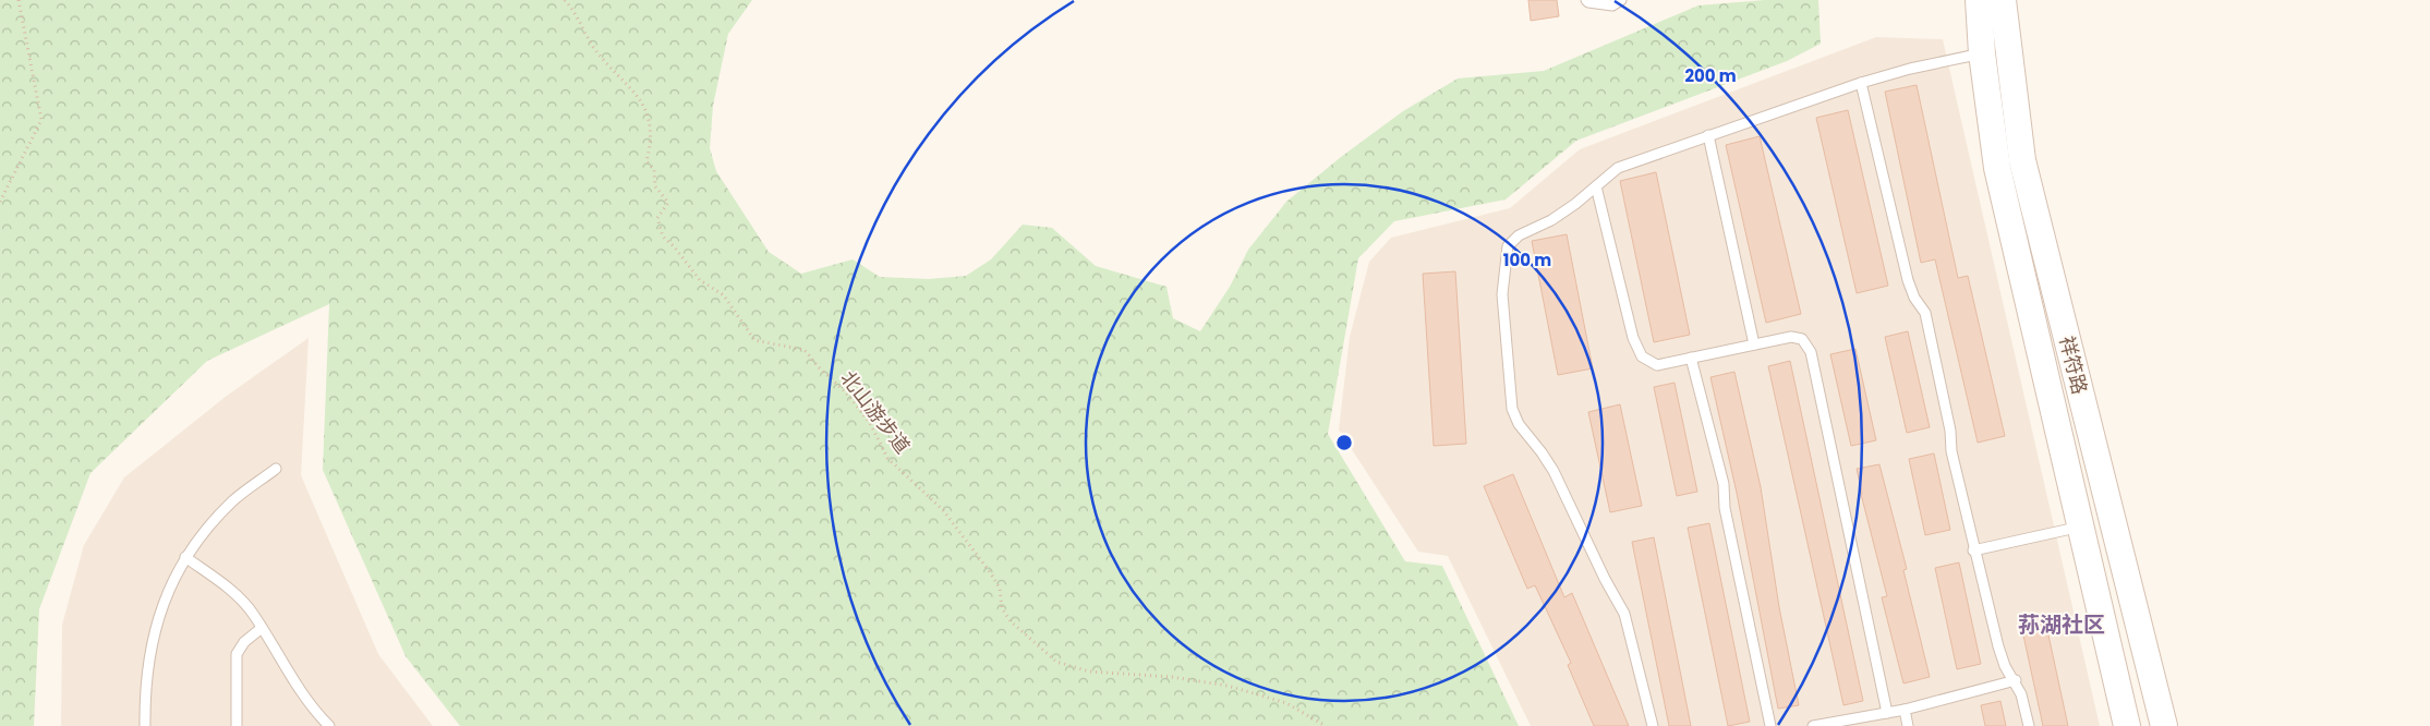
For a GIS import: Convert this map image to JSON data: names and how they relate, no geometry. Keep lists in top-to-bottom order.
{
  "streets": {
    "main road": ["祥符路"],
    "path": ["北山游步道"]
  },
  "districts": ["荪湖社区"],
  "rings": ["200 m", "100 m"]
}
